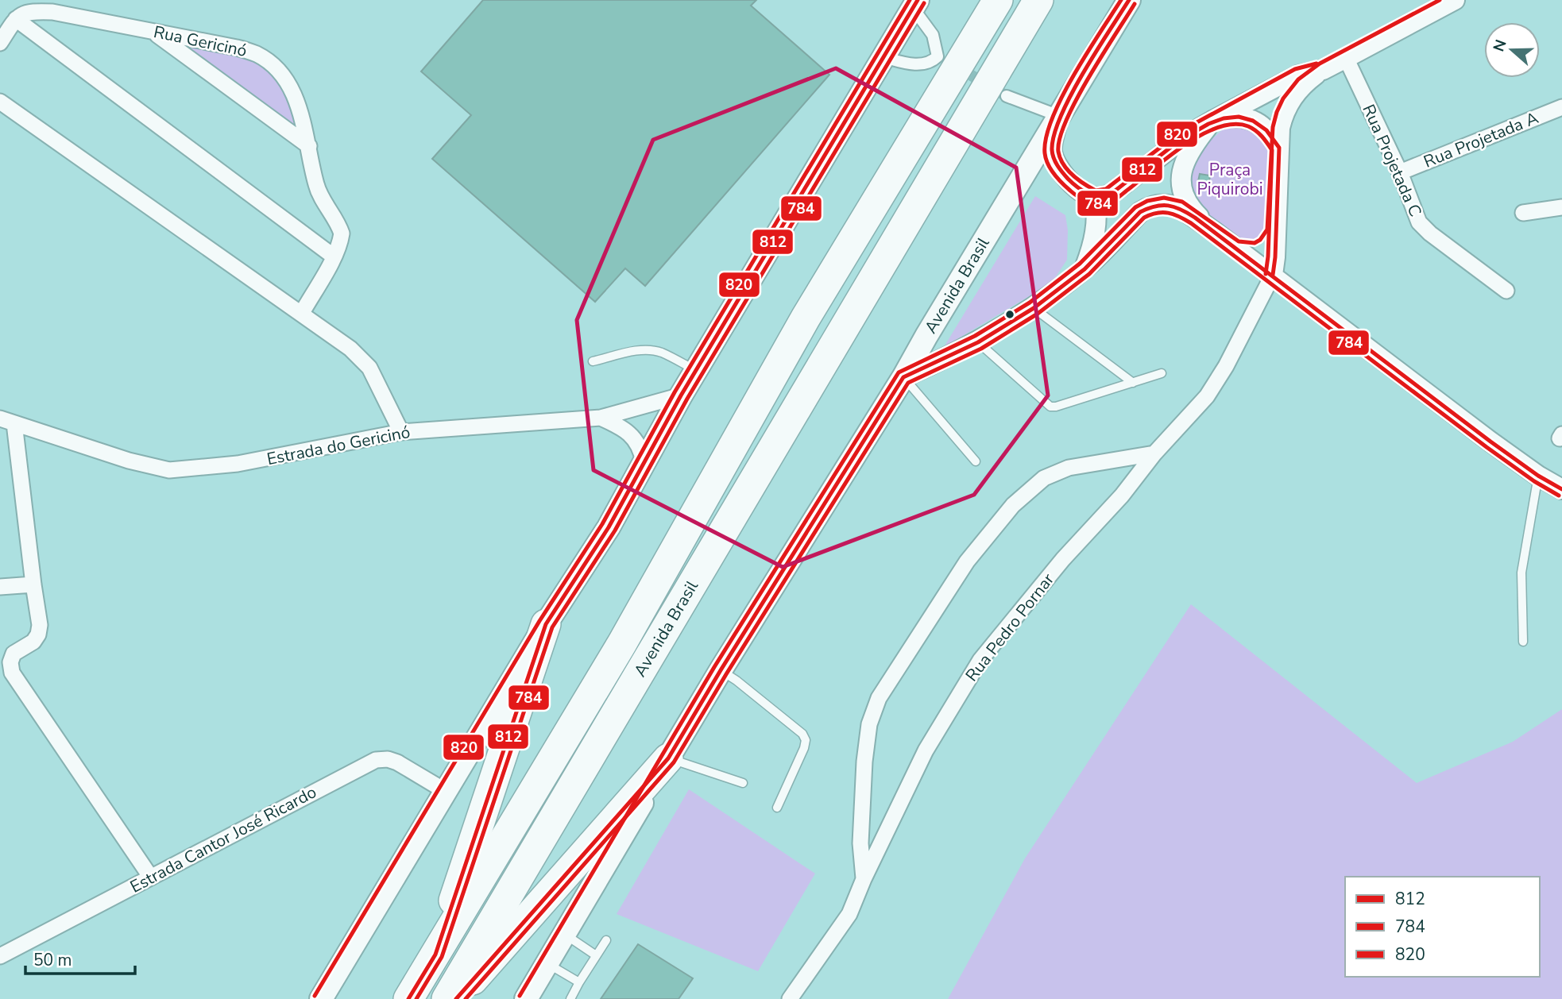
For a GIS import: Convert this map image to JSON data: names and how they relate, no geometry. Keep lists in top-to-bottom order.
{
  "streets": {
    "highway": ["Avenida Brasil"],
    "street": [
      "Rua Gericinó",
      "Rua Projetada A",
      "Rua Projetada C",
      "Estrada do Gericinó",
      "Rua Pedro Pornar",
      "Estrada Cantor José Ricardo"
    ]
  },
  "crossings": [
    ["Rua Projetada A", "Rua Projetada C"]
  ],
  "parks": ["Praça Piquirobi"],
  "lines": ["transit line 812", "transit line 784", "transit line 820"],
  "legend": ["812", "784", "820"],
  "scale_bar": "50 m",
  "north": "left"
}
